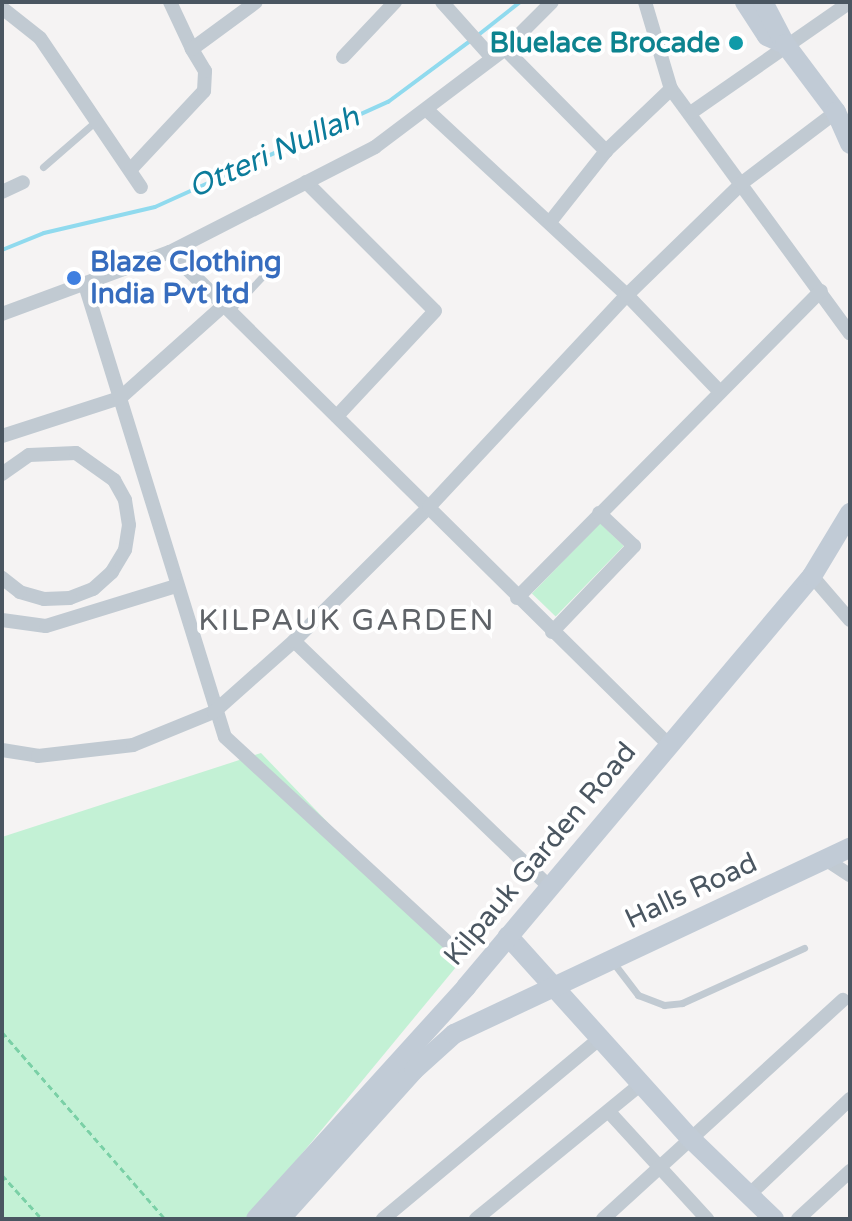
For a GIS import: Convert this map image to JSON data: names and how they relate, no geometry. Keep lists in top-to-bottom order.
{
  "streets": {
    "main road": ["Kilpauk Garden Road", "Halls Road"]
  },
  "districts": ["KILPAUK GARDEN"],
  "water": ["Otteri Nullah"],
  "places": ["Bluelace Brocade", "Blaze Clothing India Pvt ltd"]
}
